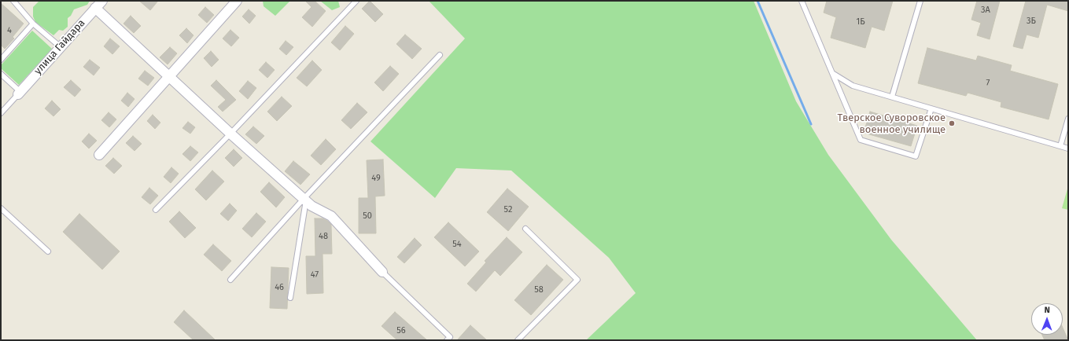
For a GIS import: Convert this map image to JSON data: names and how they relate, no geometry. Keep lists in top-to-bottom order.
{
  "streets": {
    "street": ["улица Гайдара"]
  },
  "places": ["Тверское Суворовское военное училище"],
  "house_numbers": [
    "3А",
    "3Б",
    "1Б",
    "4",
    "7",
    "49",
    "52",
    "50",
    "48",
    "54",
    "47",
    "46",
    "58",
    "56"
  ],
  "north": "top"
}
